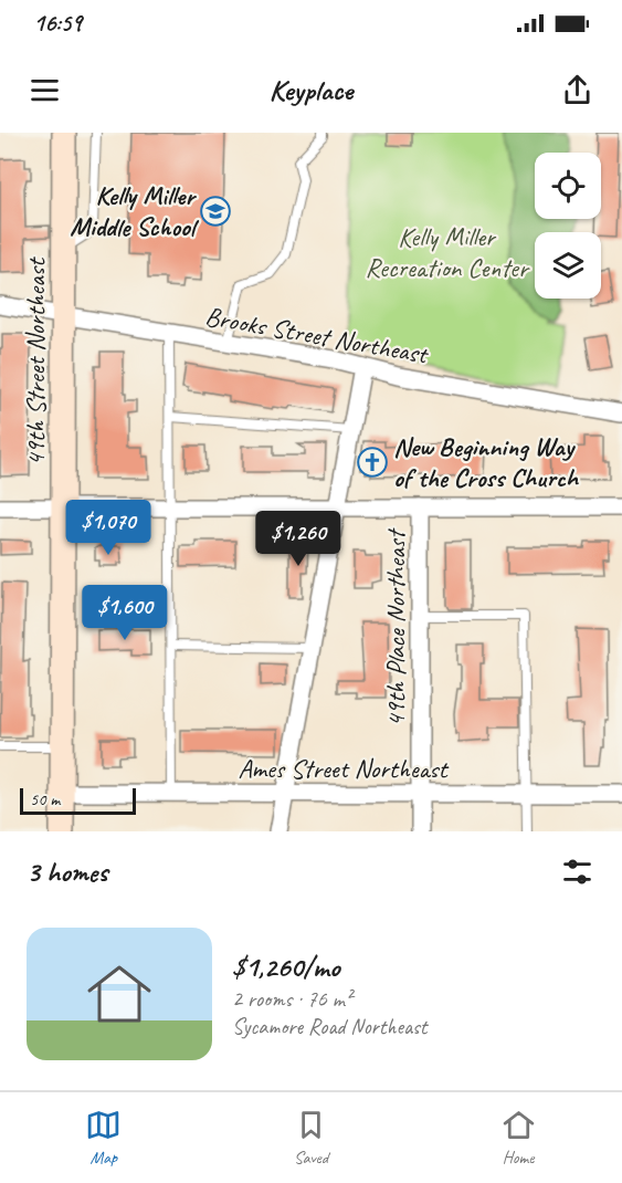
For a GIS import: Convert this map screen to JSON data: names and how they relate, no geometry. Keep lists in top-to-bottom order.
{
  "streets": {
    "street": [
      "Brooks Street Northeast",
      "49th Street Northeast",
      "49th Place Northeast",
      "Ames Street Northeast"
    ]
  },
  "crossings": [
    ["Brooks Street Northeast", "49th Street Northeast"],
    ["49th Street Northeast", "Ames Street Northeast"],
    ["49th Place Northeast", "Ames Street Northeast"]
  ],
  "parks": ["Kelly Miller Recreation Center"],
  "places": {
    "school or university": ["Kelly Miller Middle School"],
    "church": ["New Beginning Way of the Cross Church"]
  },
  "scale_bar": "50 m",
  "page": {
    "status": "16:59",
    "header": "Keyplace",
    "price": ["$1,070", "$1,260", "$1,600"],
    "scale": "50 m",
    "heading": "3 homes",
    "list": [
      {
        "name": "$1,260/mo",
        "note": "2 rooms · 76 m² · Sycamore Road Northeast"
      }
    ],
    "tabs": ["Map", "Saved", "Home"]
  }
}
